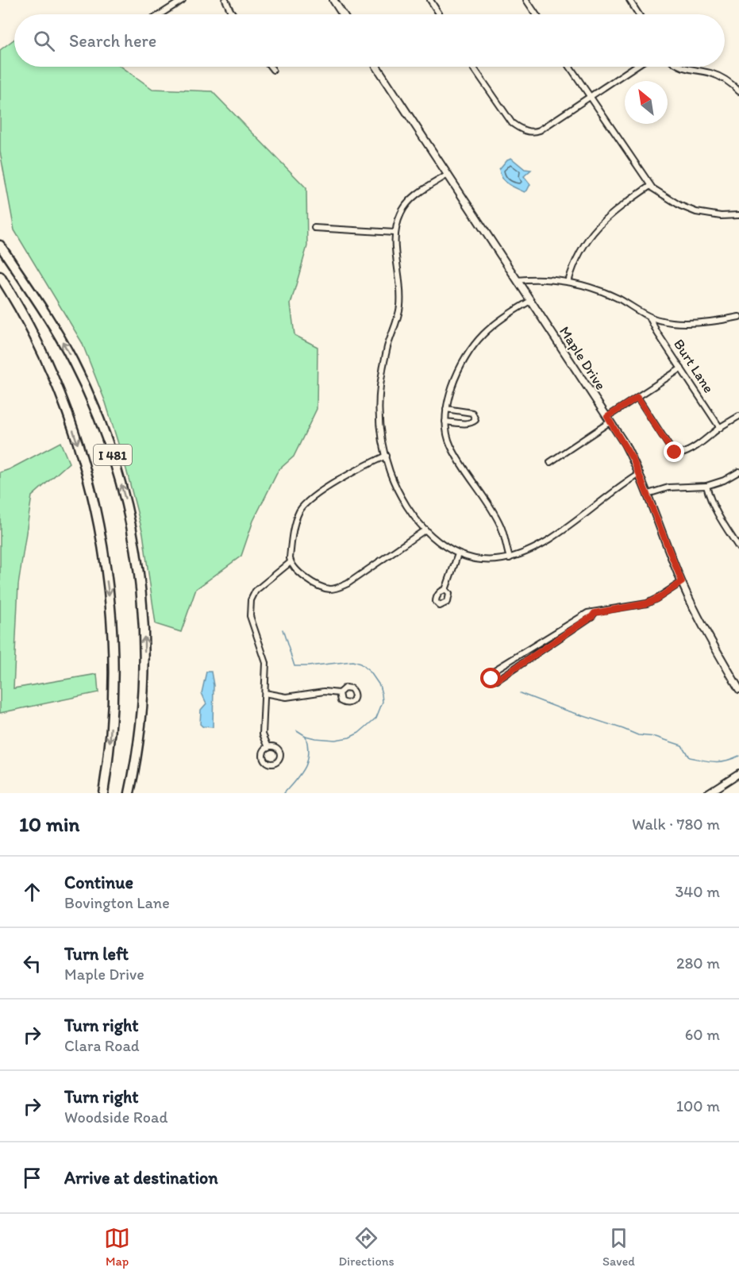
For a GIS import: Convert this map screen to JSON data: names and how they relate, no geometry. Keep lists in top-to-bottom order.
{
  "streets": {
    "highway": ["I 481"],
    "street": ["Maple Drive", "Burt Lane"]
  },
  "north": "top left",
  "page": {
    "search": "Search here",
    "heading": ["10 min", "Walk · 780 m"],
    "list": [
      ["Continue", "Bovington Lane", "340 m"],
      ["Turn left", "Maple Drive", "280 m"],
      ["Turn right", "Clara Road", "60 m"],
      ["Turn right", "Woodside Road", "100 m"],
      "Arrive at destination"
    ],
    "nav": ["Map", "Directions", "Saved"]
  }
}
